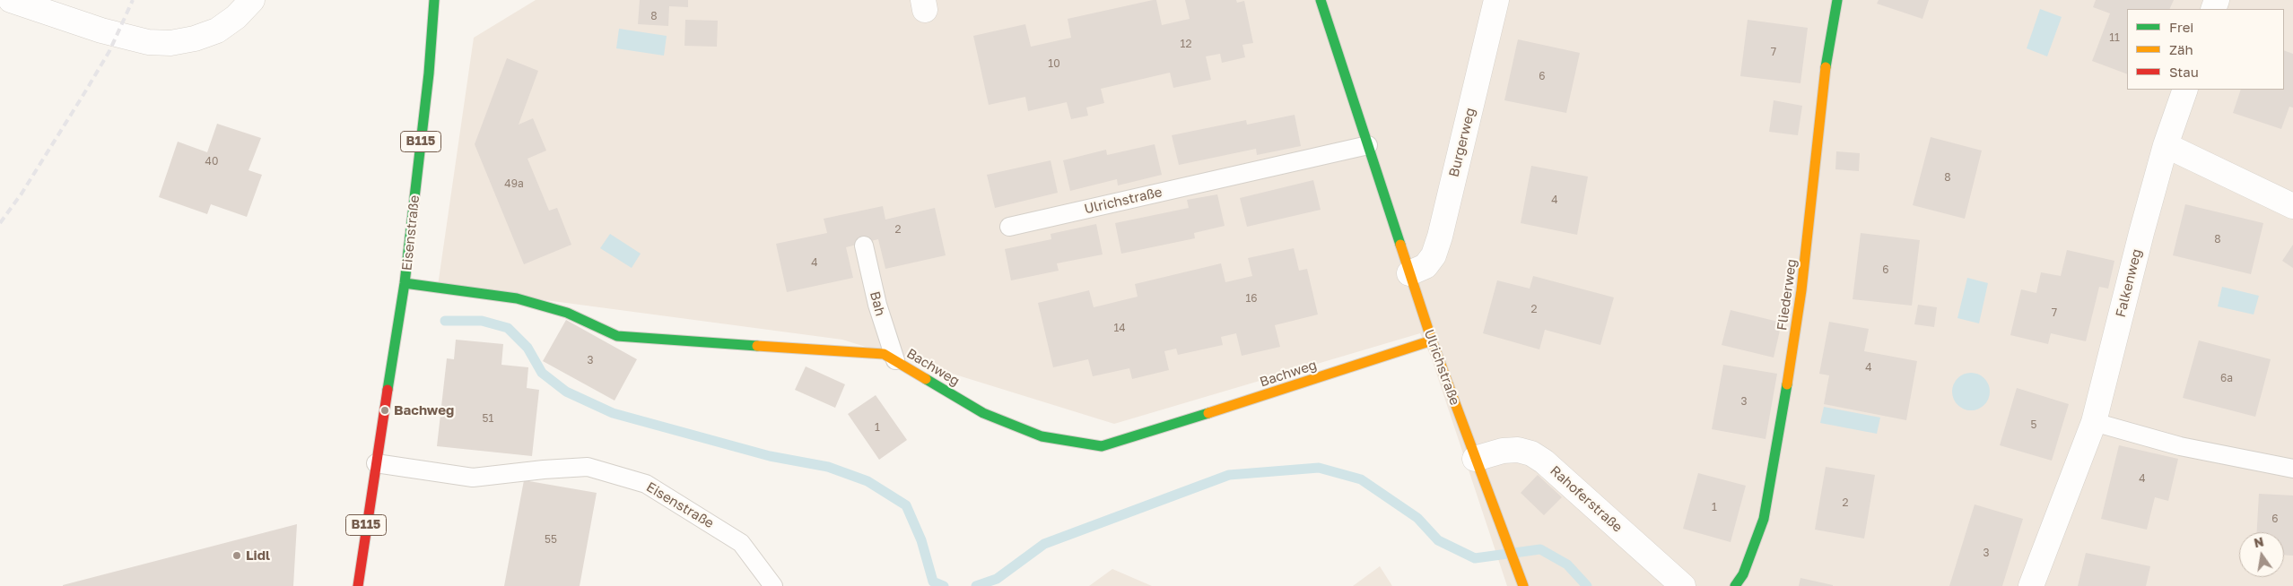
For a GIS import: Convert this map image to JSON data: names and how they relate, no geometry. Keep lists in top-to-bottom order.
{
  "streets": {
    "street": [
      "B115",
      "Burgerweg",
      "Ulrichstraße",
      "Eisenstraße",
      "Falkenweg",
      "Fliederweg",
      "Bachweg",
      "Rahoferstraße"
    ],
    "lane": ["Bah"]
  },
  "crossings": [
    ["Burgerweg", "Ulrichstraße"],
    ["Ulrichstraße", "Bachweg"],
    ["Ulrichstraße", "Rahoferstraße"],
    ["Eisenstraße", "Bachweg"],
    ["Bah", "Bachweg"]
  ],
  "places": ["Bachweg", "Lidl"],
  "house_numbers": [
    "8",
    "11",
    "12",
    "7",
    "10",
    "6",
    "40",
    "8",
    "49a",
    "4",
    "2",
    "8",
    "4",
    "6",
    "16",
    "2",
    "7",
    "14",
    "3",
    "4",
    "6a",
    "3",
    "51",
    "5",
    "1",
    "4",
    "2",
    "1",
    "6",
    "55",
    "3"
  ],
  "legend": ["Frei", "Zäh", "Stau"],
  "north": "top"
}
